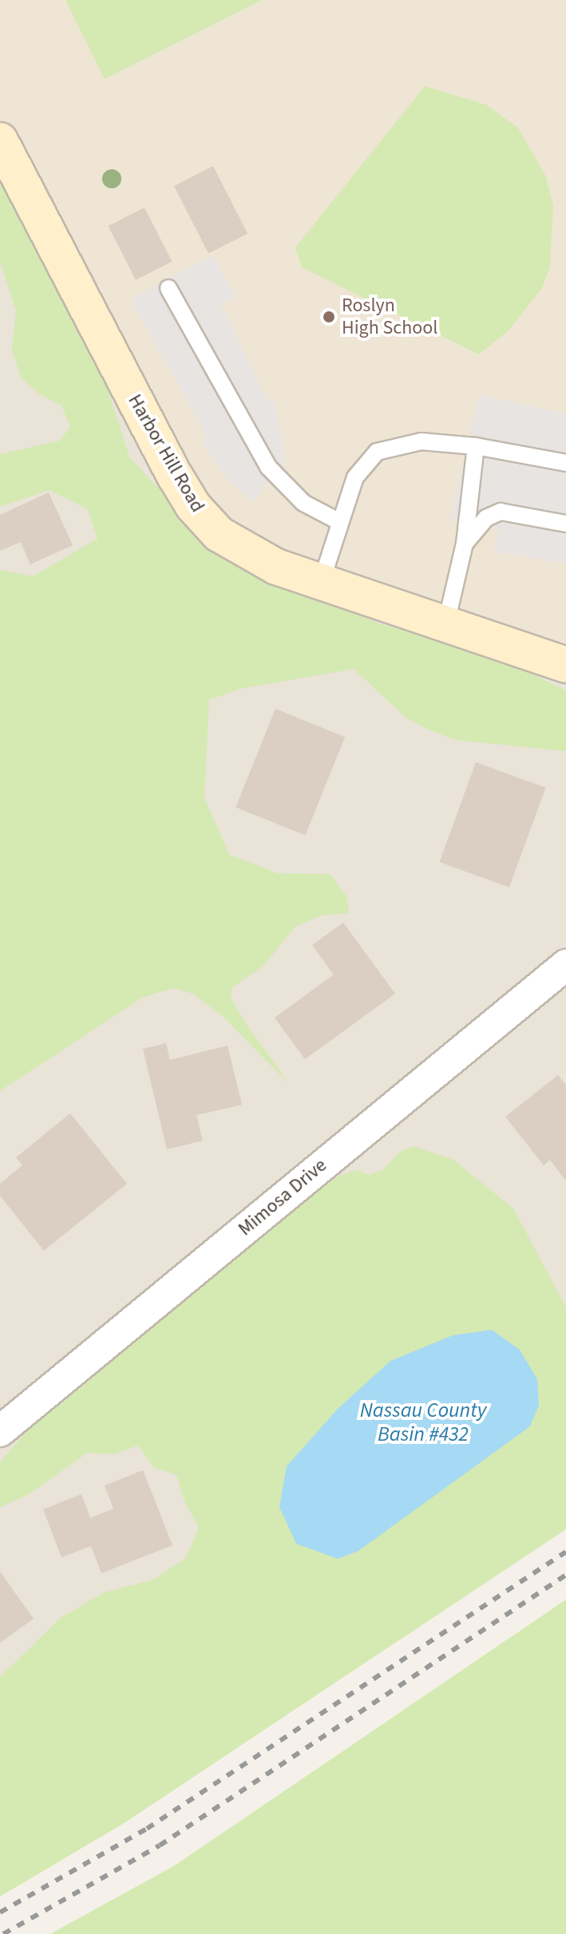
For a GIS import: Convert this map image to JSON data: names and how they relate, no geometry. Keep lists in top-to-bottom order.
{
  "streets": {
    "street": ["Harbor Hill Road", "Mimosa Drive"]
  },
  "water": ["Nassau County Basin #432"],
  "places": ["Roslyn High School"]
}
